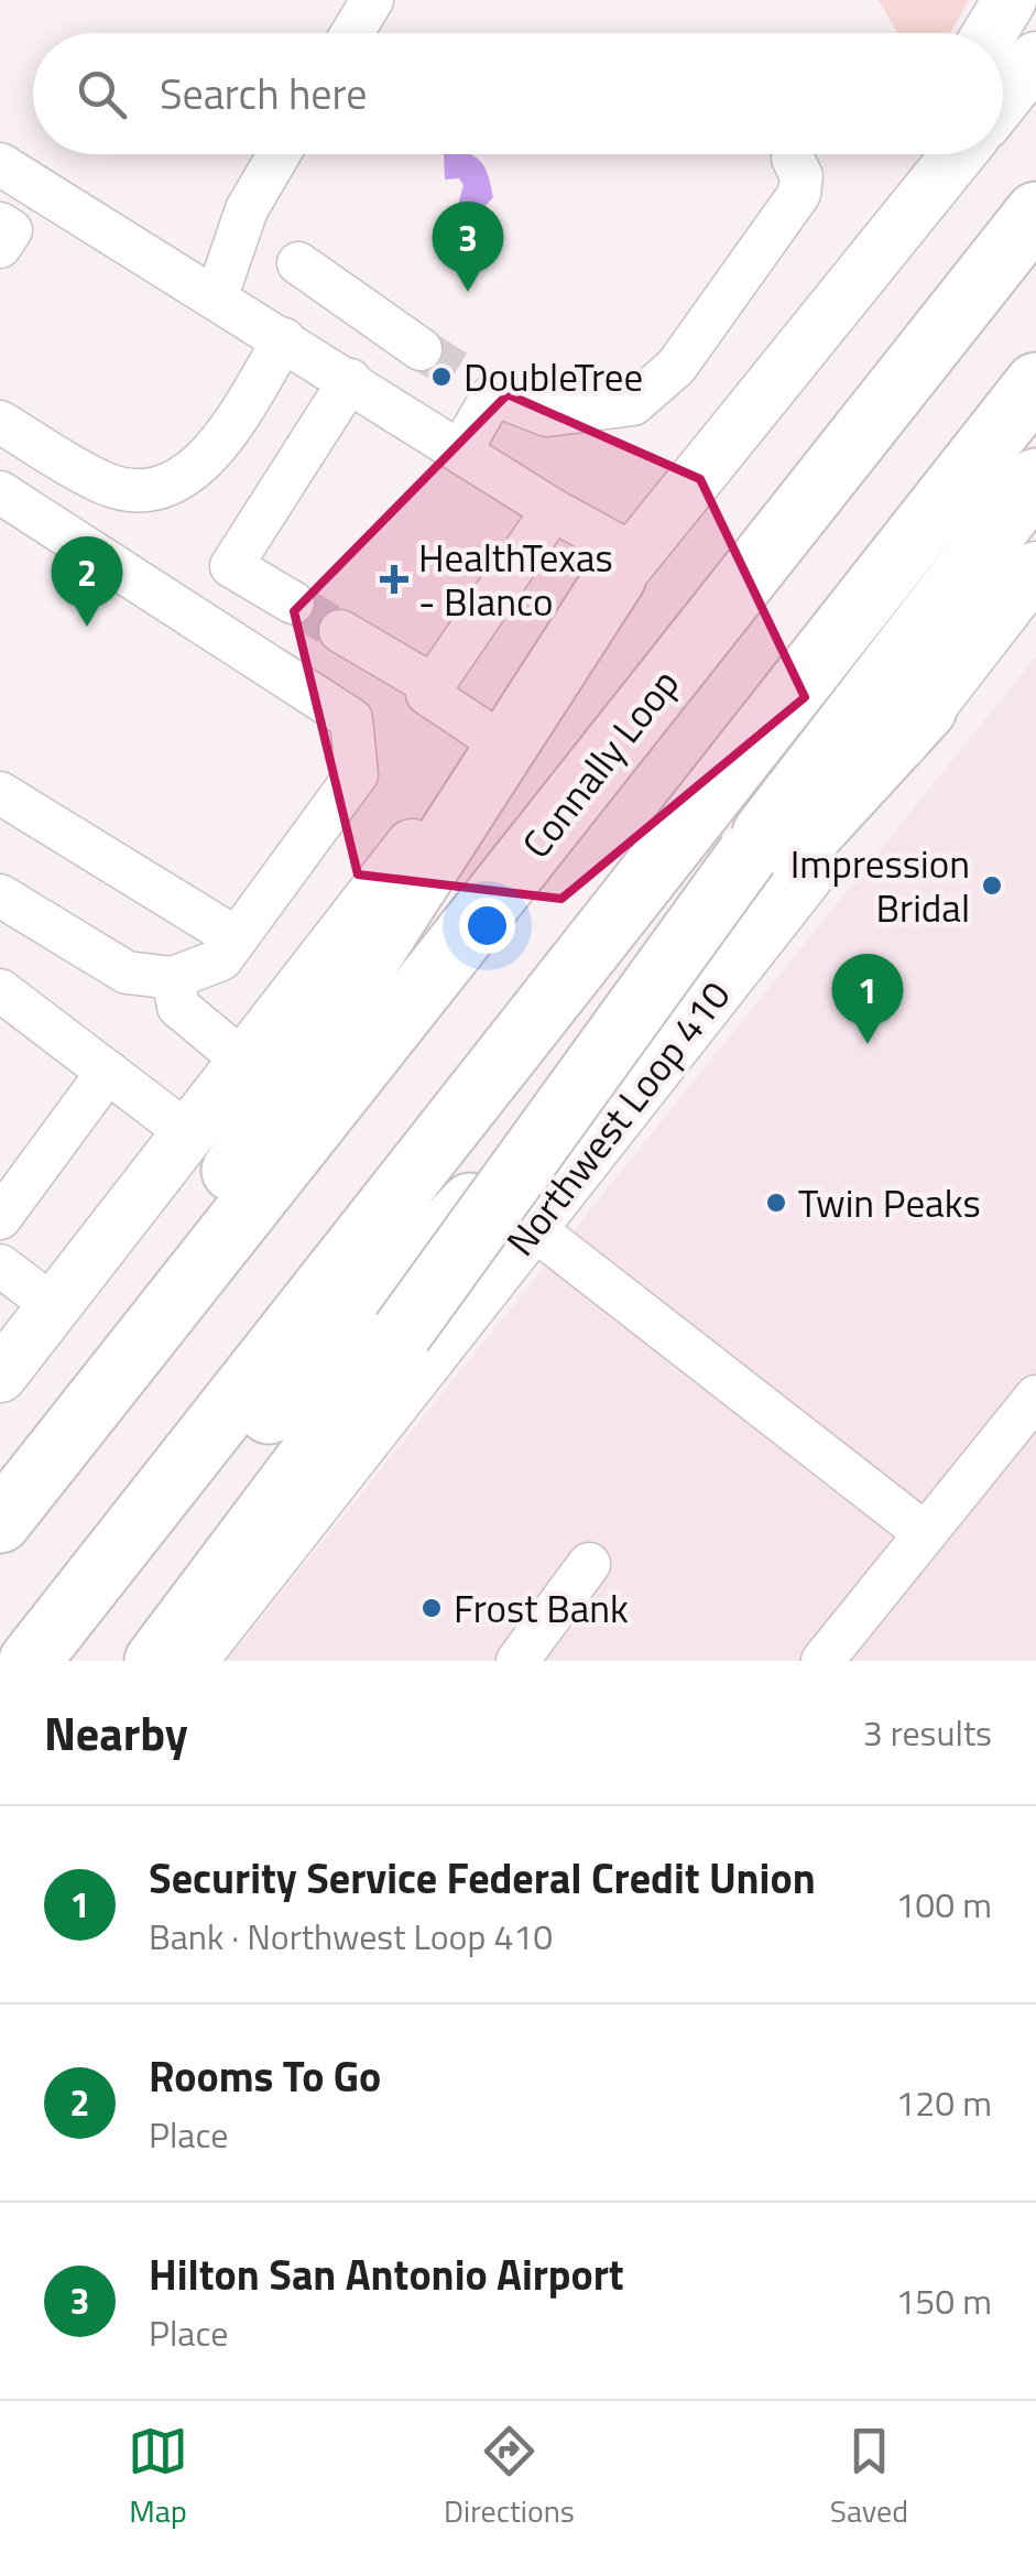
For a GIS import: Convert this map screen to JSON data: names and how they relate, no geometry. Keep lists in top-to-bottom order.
{
  "streets": {
    "highway": ["Connally Loop"],
    "main road": ["Northwest Loop 410"]
  },
  "places": {
    "other": [
      "DoubleTree",
      "Impression Bridal",
      "Twin Peaks",
      "Frost Bank"
    ],
    "health": ["HealthTexas - Blanco"]
  },
  "page": {
    "search": "Search here",
    "pins": ["3", "2", "1"],
    "heading": ["Nearby", "3 results"],
    "list": [
      {
        "mark": "1",
        "name": "Security Service Federal Credit Union",
        "note": "Bank · Northwest Loop 410",
        "value": "100 m"
      },
      {
        "mark": "2",
        "name": "Rooms To Go",
        "note": "Place",
        "value": "120 m"
      },
      {
        "mark": "3",
        "name": "Hilton San Antonio Airport",
        "note": "Place",
        "value": "150 m"
      }
    ],
    "nav": ["Map", "Directions", "Saved"]
  }
}
